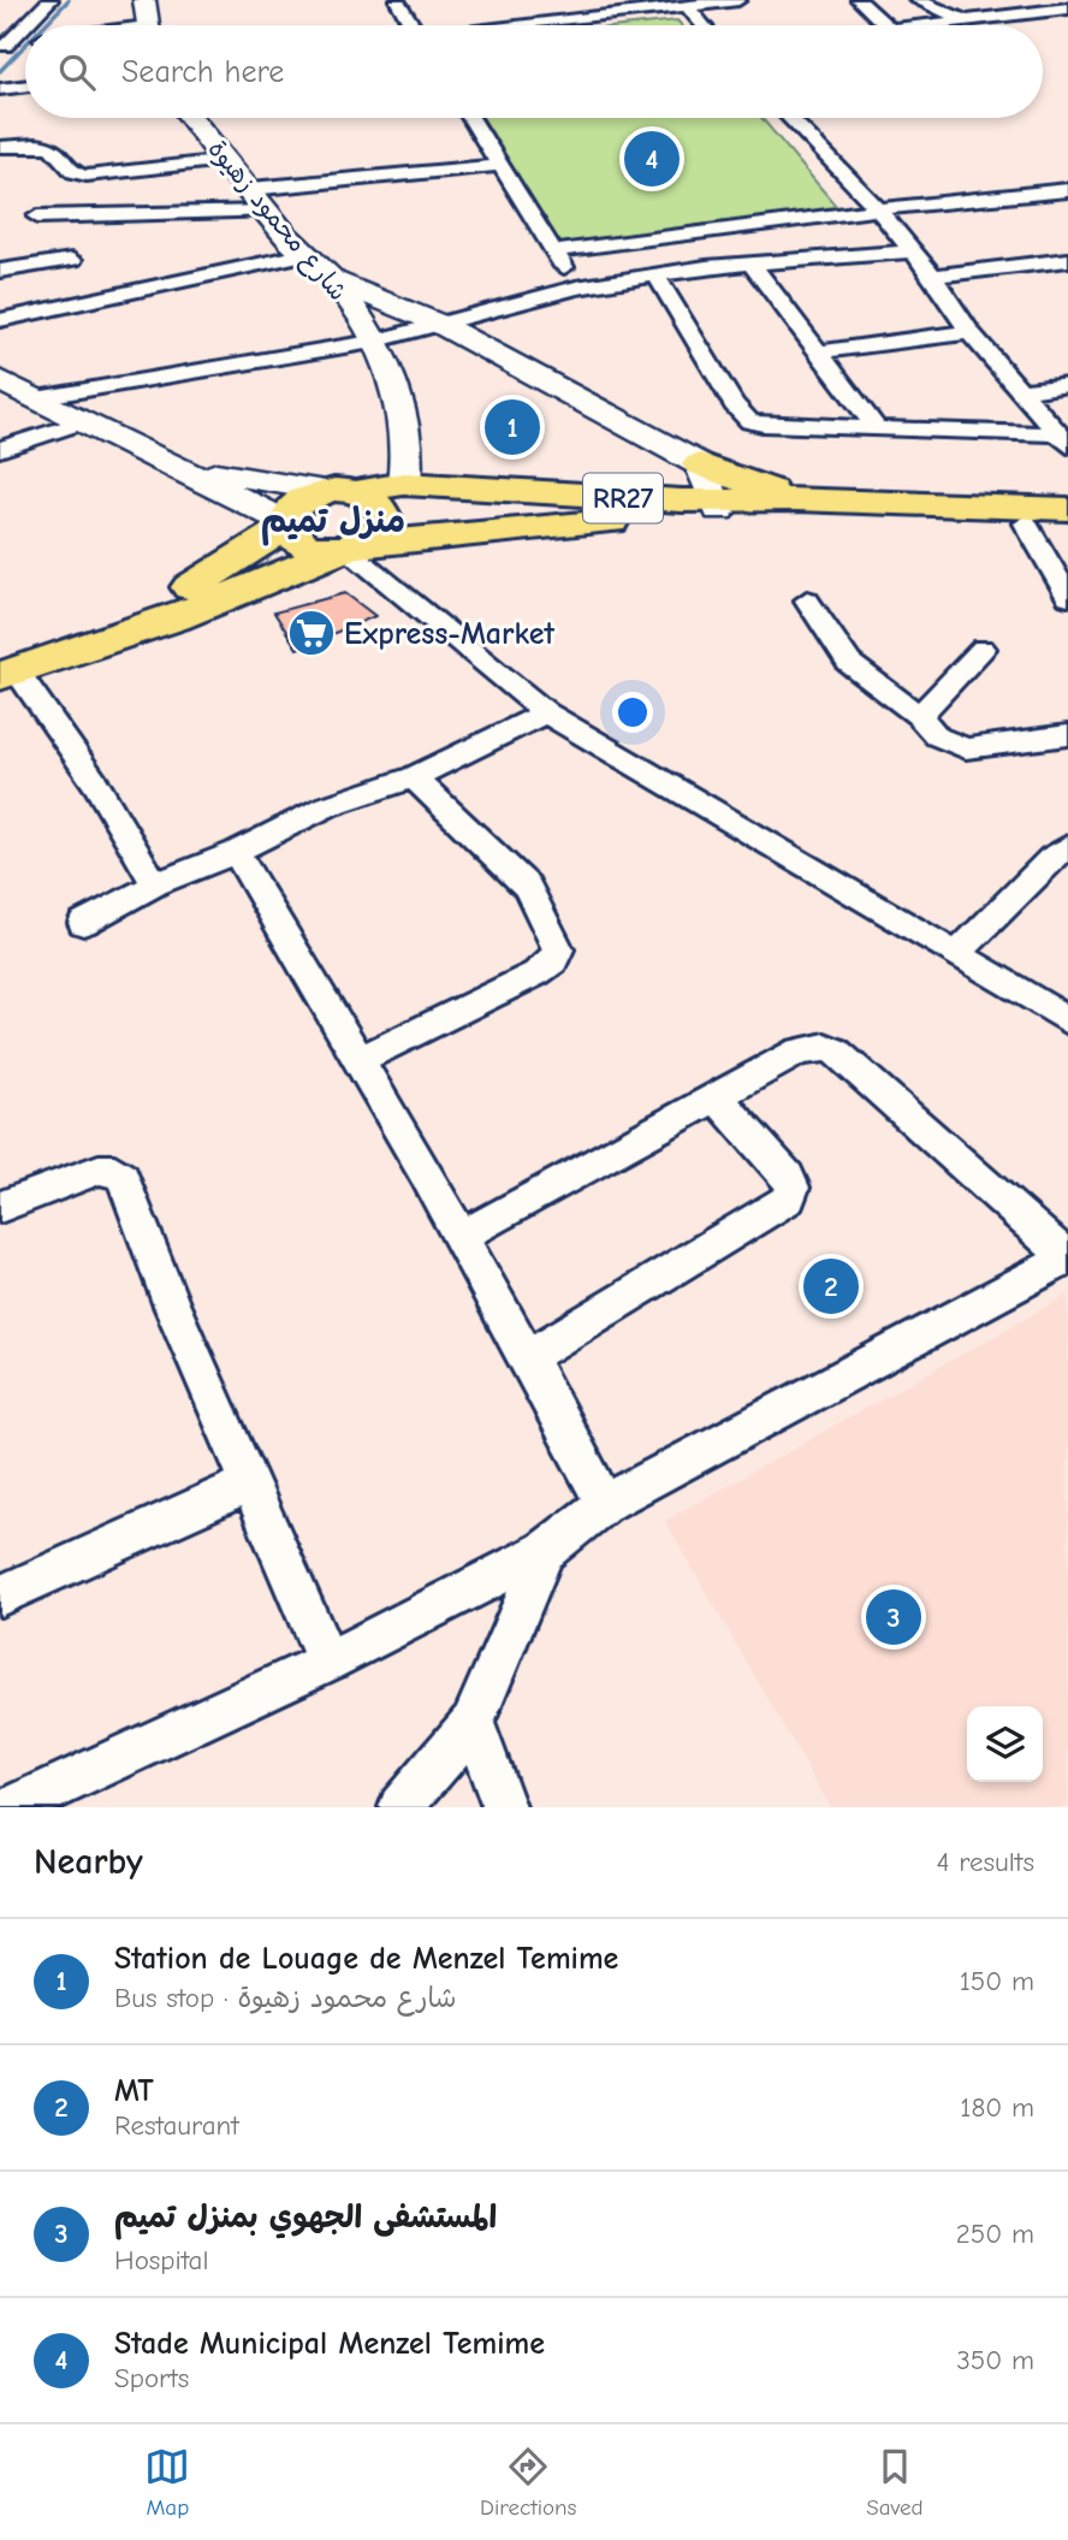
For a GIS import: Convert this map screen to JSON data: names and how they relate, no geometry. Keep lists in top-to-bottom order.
{
  "streets": {
    "main road": ["شارع محمود زهيوة", "RR27"]
  },
  "crossings": [
    ["شارع محمود زهيوة", "RR27"]
  ],
  "districts": ["منزل تميم"],
  "places": {
    "supermarket": ["Express-Market"]
  },
  "page": {
    "search": "Search here",
    "pins": [
      "4",
      "1",
      "2",
      "3"
    ],
    "heading": ["Nearby", "4 results"],
    "list": [
      {
        "mark": "1",
        "name": "Station de Louage de Menzel Temime",
        "note": "Bus stop · شارع محمود زهيوة",
        "value": "150 m"
      },
      {
        "mark": "2",
        "name": "MT",
        "note": "Restaurant",
        "value": "180 m"
      },
      {
        "mark": "3",
        "name": "المستشفى الجهوي بمنزل تميم",
        "note": "Hospital",
        "value": "250 m"
      },
      {
        "mark": "4",
        "name": "Stade Municipal Menzel Temime",
        "note": "Sports",
        "value": "350 m"
      }
    ],
    "nav": ["Map", "Directions", "Saved"]
  }
}
